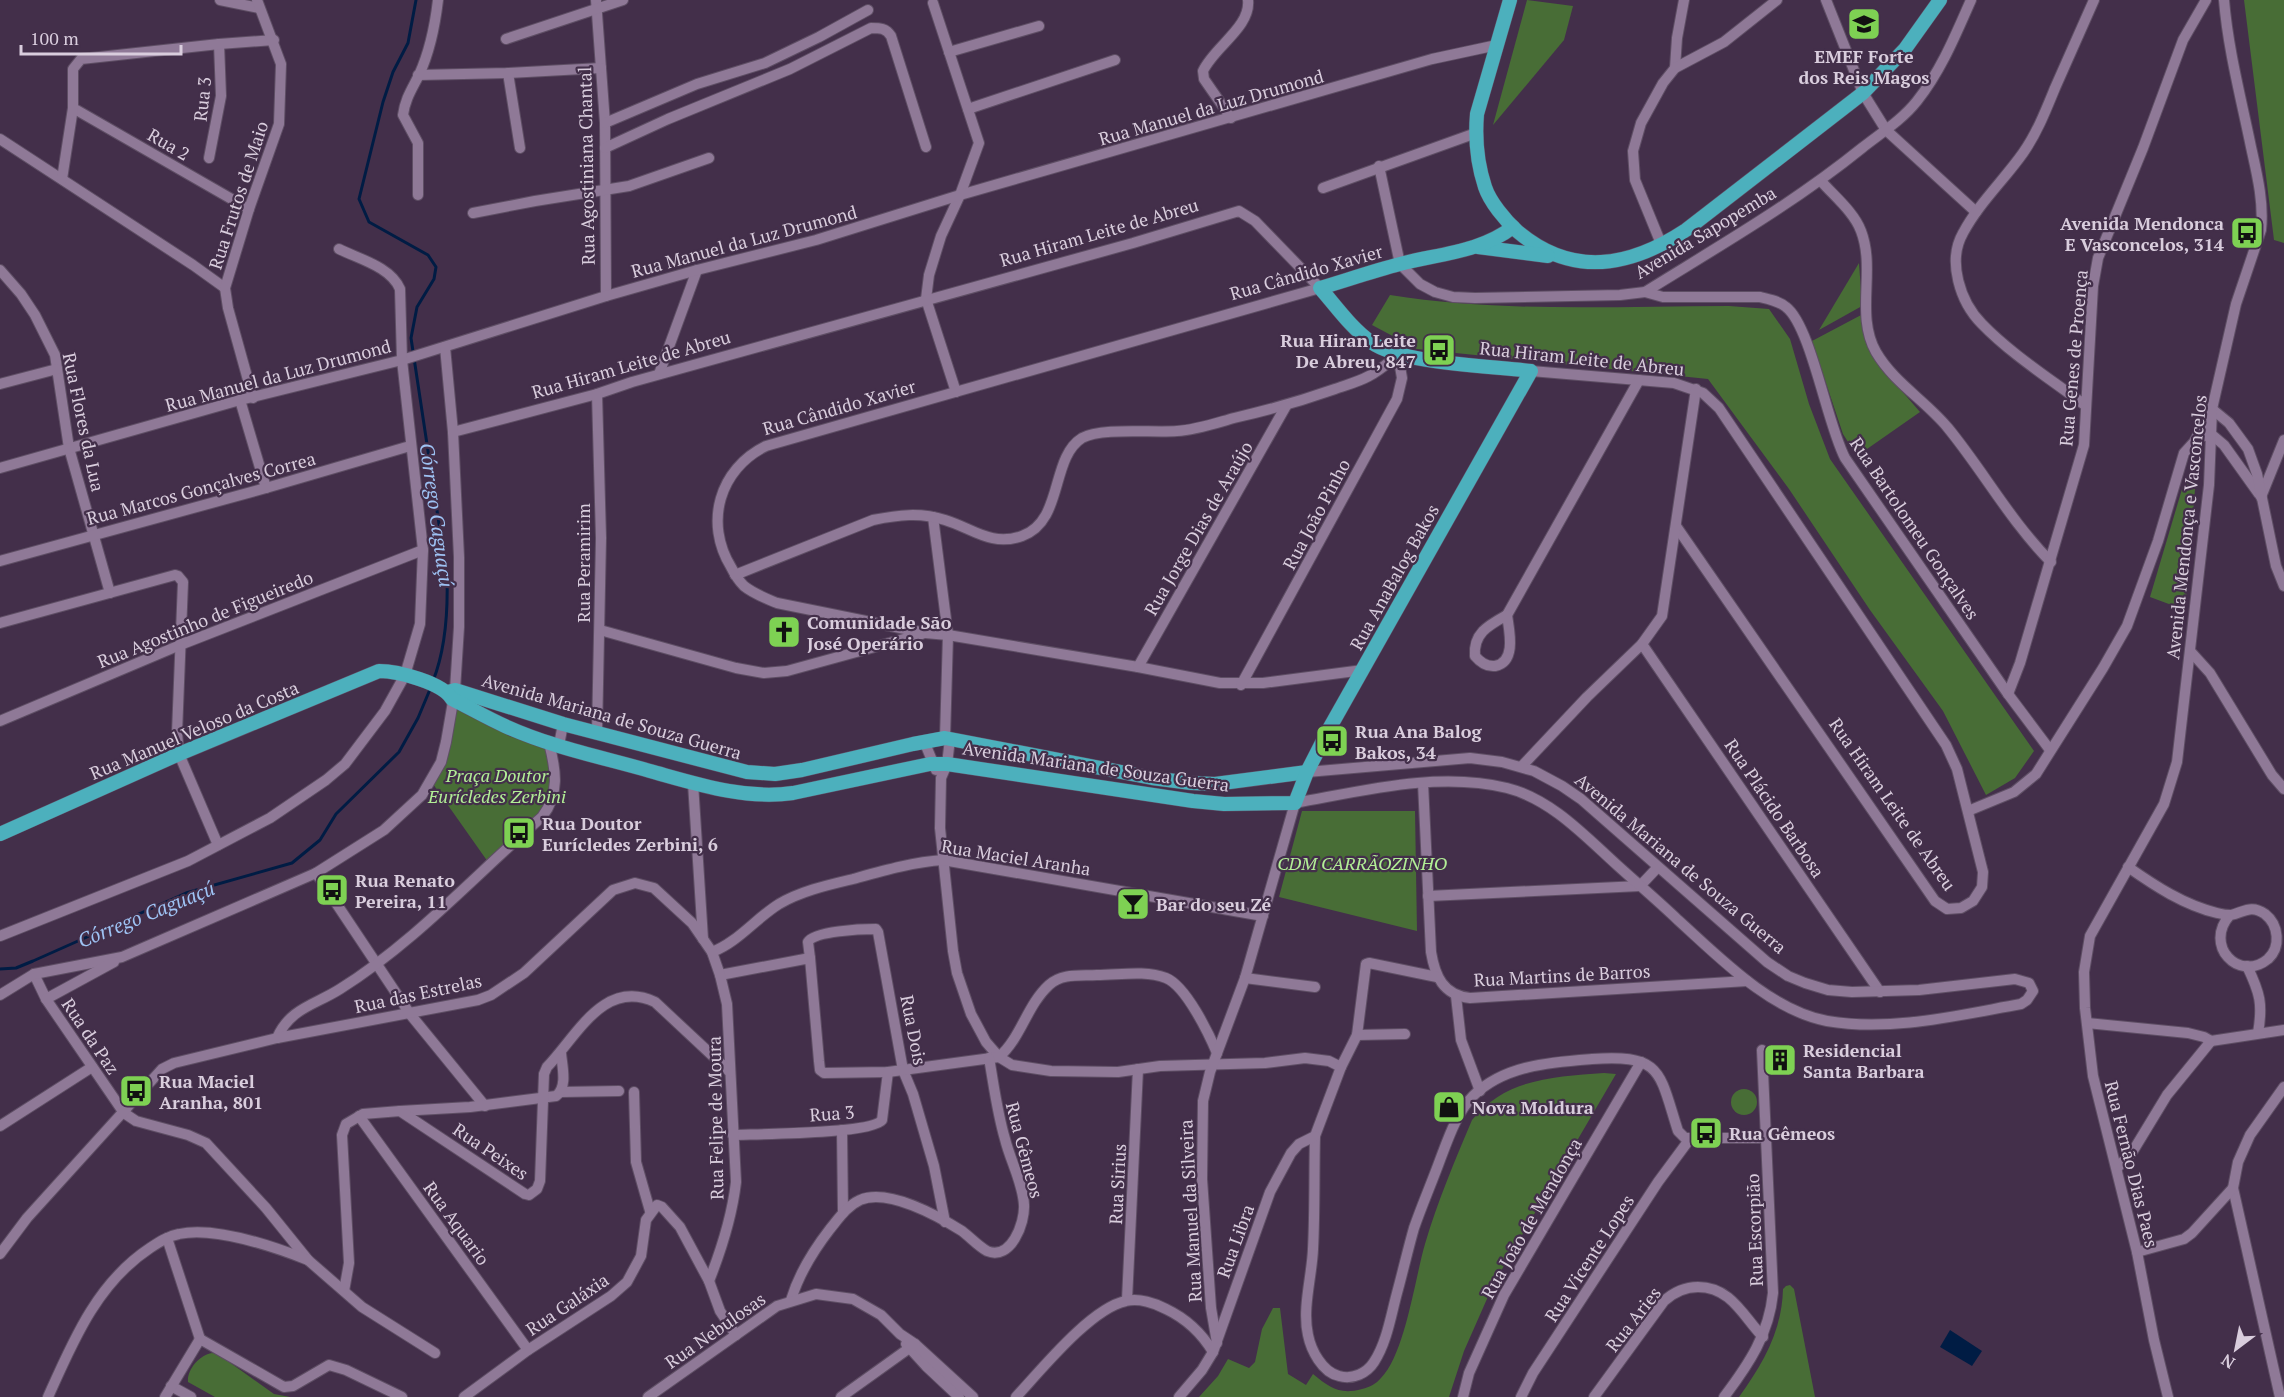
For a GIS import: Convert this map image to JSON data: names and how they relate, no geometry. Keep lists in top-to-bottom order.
{
  "streets": {
    "main road": [
      "Rua Hiram Leite de Abreu",
      "Avenida Sapopemba",
      "Rua Cândido Xavier",
      "Rua AnaBalog Bakos",
      "Avenida Mariana de Souza Guerra",
      "Rua Manuel Veloso da Costa"
    ],
    "street": [
      "Rua 3",
      "Rua Manuel da Luz Drumond",
      "Rua 2",
      "Rua Agostiniana Chantal",
      "Rua Frutos de Maio",
      "Rua Genes de Proença",
      "Rua Flores da Lua",
      "Rua Marcos Gonçalves Correa",
      "Rua João Pinho",
      "Avenida Mendonça e Vasconcelos",
      "Rua Jorge Dias de Araújo",
      "Rua Bartolomeu Gonçalves",
      "Rua Peramirim",
      "Rua Agostinho de Figueiredo",
      "Rua Plácido Barbosa",
      "Rua Maciel Aranha",
      "Rua Martins de Barros",
      "Rua das Estrelas",
      "Rua Dois",
      "Rua da Paz",
      "Rua Felipe de Moura",
      "Rua Gêmeos",
      "Rua Peixes",
      "Rua Fernão Dias Paes",
      "Rua Sirius",
      "Rua Manuel da Silveira",
      "Rua João de Mendonça",
      "Rua Aquario",
      "Rua Escorpião",
      "Rua Libra",
      "Rua Vicente Lopes",
      "Rua Galáxia",
      "Rua Aries",
      "Rua Nebulosas"
    ]
  },
  "crossings": [
    ["Rua 3", "Rua Felipe de Moura"],
    ["Rua Manuel da Luz Drumond", "Rua Agostiniana Chantal"],
    ["Rua Manuel da Luz Drumond", "Avenida Sapopemba"],
    ["Rua Manuel da Luz Drumond", "Rua Flores da Lua"],
    ["Rua 2", "Rua Frutos de Maio"],
    ["Rua Hiram Leite de Abreu", "Rua Cândido Xavier"],
    ["Rua Hiram Leite de Abreu", "Rua João Pinho"],
    ["Rua Hiram Leite de Abreu", "Rua Peramirim"],
    ["Rua Hiram Leite de Abreu", "Rua AnaBalog Bakos"],
    ["Avenida Sapopemba", "Rua Cândido Xavier"],
    ["Avenida Sapopemba", "Rua Bartolomeu Gonçalves"],
    ["Rua Cândido Xavier", "Rua João Pinho"],
    ["Rua Cândido Xavier", "Rua Jorge Dias de Araújo"],
    ["Rua Cândido Xavier", "Rua AnaBalog Bakos"],
    ["Rua Genes de Proença", "Rua Bartolomeu Gonçalves"],
    ["Rua Flores da Lua", "Rua Marcos Gonçalves Correa"],
    ["Avenida Mendonça e Vasconcelos", "Rua Fernão Dias Paes"],
    ["Rua Peramirim", "Avenida Mariana de Souza Guerra"],
    ["Rua AnaBalog Bakos", "Avenida Mariana de Souza Guerra"],
    ["Rua AnaBalog Bakos", "Rua Manuel da Silveira"],
    ["Avenida Mariana de Souza Guerra", "Rua Manuel Veloso da Costa"],
    ["Avenida Mariana de Souza Guerra", "Rua Plácido Barbosa"],
    ["Avenida Mariana de Souza Guerra", "Rua Martins de Barros"],
    ["Avenida Mariana de Souza Guerra", "Rua Manuel da Silveira"],
    ["Rua Maciel Aranha", "Rua das Estrelas"],
    ["Rua Maciel Aranha", "Rua Felipe de Moura"],
    ["Rua Maciel Aranha", "Rua Manuel da Silveira"],
    ["Rua das Estrelas", "Rua da Paz"],
    ["Rua das Estrelas", "Rua Felipe de Moura"],
    ["Rua Dois", "Rua Gêmeos"],
    ["Rua Felipe de Moura", "Rua Peixes"],
    ["Rua Gêmeos", "Rua Nebulosas"],
    ["Rua Manuel da Silveira", "Rua Libra"],
    ["Rua Aquario", "Rua Galáxia"],
    ["Rua Escorpião", "Rua Aries"]
  ],
  "water": ["Córrego Caguaçú"],
  "parks": ["Praça Doutor Eurícledes Zerbini", "CDM CARRÃOZINHO"],
  "places": {
    "school or university": ["EMEF Forte dos Reis Magos"],
    "bus stop": [
      "Avenida Mendonca E Vasconcelos, 314",
      "Rua Hiran Leite De Abreu, 847",
      "Rua Ana Balog Bakos, 34",
      "Rua Doutor Eurícledes Zerbini, 6",
      "Rua Renato Pereira, 11",
      "Rua Maciel Aranha, 801",
      "Rua Gêmeos"
    ],
    "church": ["Comunidade São José Operário"],
    "bar": ["Bar do seu Zé"],
    "building": ["Residencial Santa Barbara"],
    "shop": ["Nova Moldura"]
  },
  "scale_bar": "100 m",
  "north": "bottom left"
}
